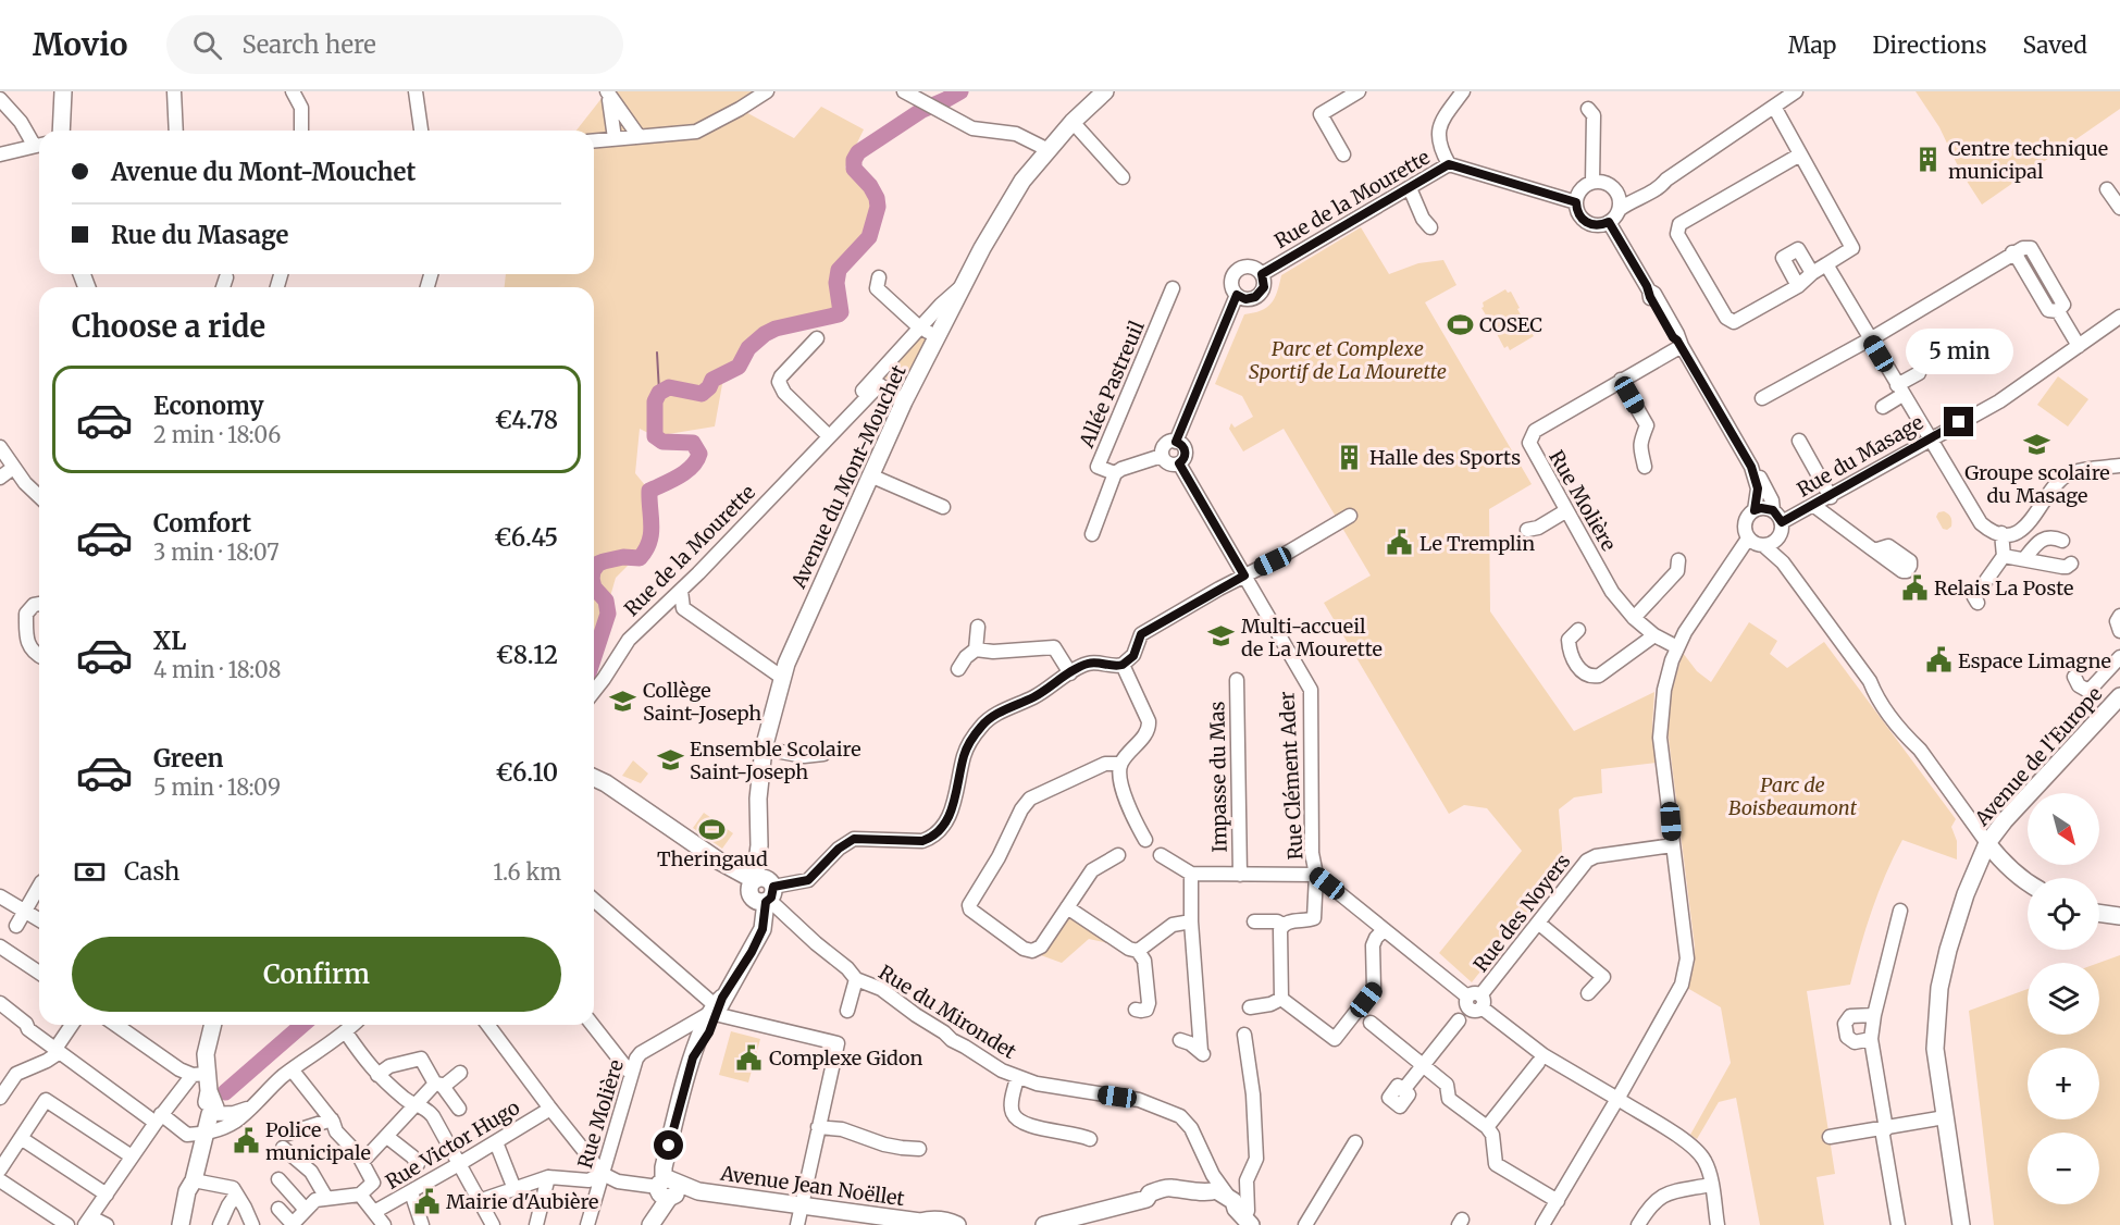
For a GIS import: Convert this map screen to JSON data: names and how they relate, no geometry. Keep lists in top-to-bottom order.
{
  "streets": {
    "main road": ["Avenue du Mont-Mouchet", "Avenue de l'Europe", "Avenue Jean Noëllet"],
    "street": [
      "Rue de la Mourette",
      "Allée Pastreuil",
      "Rue du Masage",
      "Rue Molière",
      "Rue Clément Ader",
      "Impasse du Mas",
      "Rue des Noyers",
      "Rue du Mirondet",
      "Rue Victor Hugo"
    ]
  },
  "crossings": [
    ["Rue de la Mourette", "Avenue du Mont-Mouchet"],
    ["Avenue du Mont-Mouchet", "Rue Molière"],
    ["Avenue du Mont-Mouchet", "Rue du Mirondet"],
    ["Avenue du Mont-Mouchet", "Avenue Jean Noëllet"],
    ["Rue Clément Ader", "Impasse du Mas"],
    ["Rue Clément Ader", "Rue des Noyers"]
  ],
  "parks": ["Parc et Complexe Sportif de La Mourette", "Parc de Boisbeaumont"],
  "places": {
    "building": ["Centre technique municipal", "Halle des Sports"],
    "sports": ["COSEC", "Theringaud"],
    "school or university": [
      "Groupe scolaire du Masage",
      "Multi-accueil de La Mourette",
      "Collège Saint-Joseph",
      "Ensemble Scolaire Saint-Joseph"
    ],
    "public building": [
      "Le Tremplin",
      "Relais La Poste",
      "Espace Limagne",
      "Complexe Gidon",
      "Police municipale",
      "Mairie d'Aubière"
    ]
  },
  "north": "bottom right",
  "page": {
    "header": "Movio",
    "search": "Search here",
    "nav": ["Map", "Directions", "Saved"],
    "banner": ["Avenue du Mont-Mouchet", "Rue du Masage"],
    "heading": "Choose a ride",
    "bubble": "5 min",
    "list": [
      {
        "name": "Economy",
        "note": "2 min · 18:06",
        "value": "€4.78"
      },
      {
        "name": "Comfort",
        "note": "3 min · 18:07",
        "value": "€6.45"
      },
      {
        "name": "XL",
        "note": "4 min · 18:08",
        "value": "€8.12"
      },
      {
        "name": "Green",
        "note": "5 min · 18:09",
        "value": "€6.10"
      }
    ],
    "map_buttons": ["+", "−"],
    "pay": ["Cash", "1.6 km"],
    "buttons": "Confirm"
  }
}
